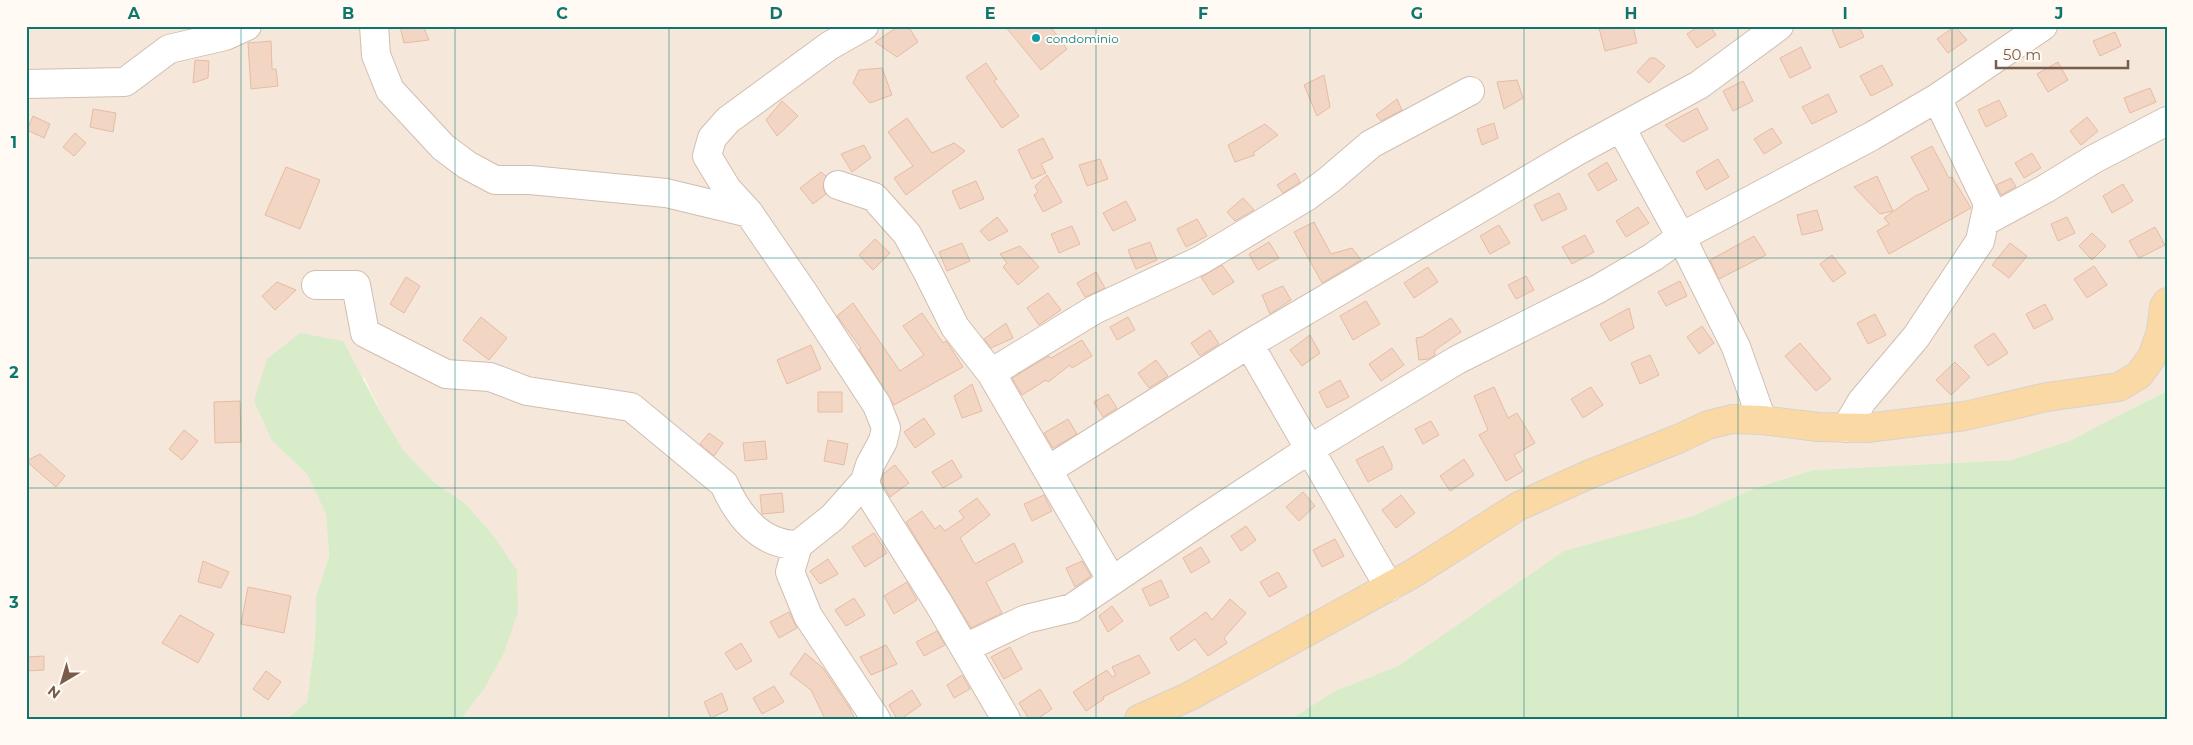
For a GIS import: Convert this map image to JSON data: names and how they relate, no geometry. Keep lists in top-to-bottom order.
{
  "places": ["condominio"],
  "scale_bar": "50 m",
  "north": "bottom left",
  "grid": {
    "columns": [
      "A",
      "B",
      "C",
      "D",
      "E",
      "F",
      "G",
      "H",
      "I",
      "J"
    ],
    "rows": ["1", "2", "3"]
  }
}
